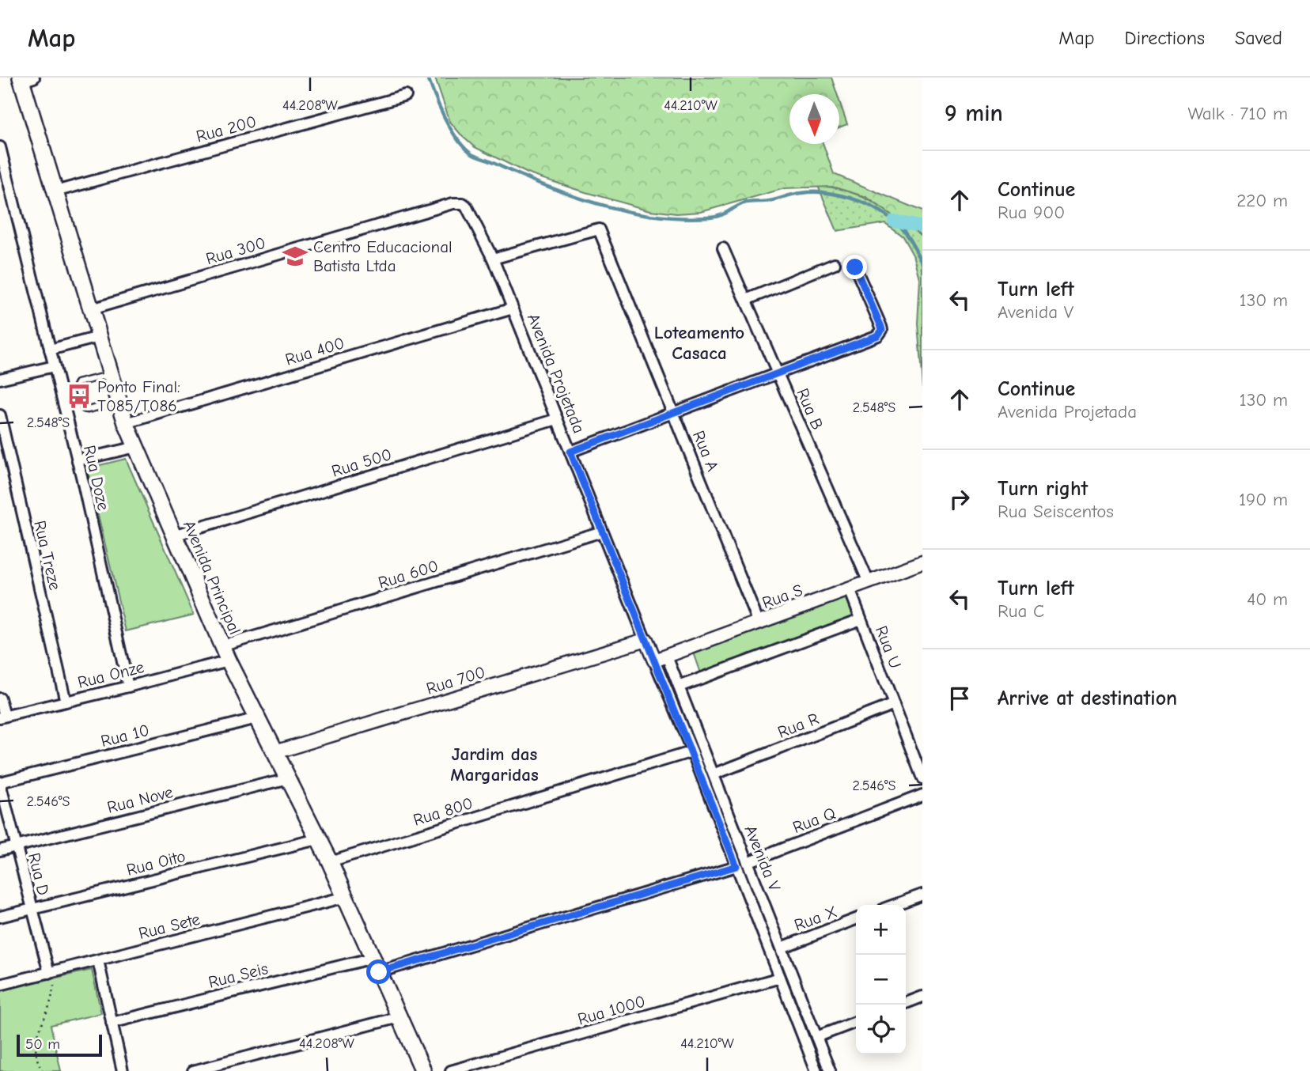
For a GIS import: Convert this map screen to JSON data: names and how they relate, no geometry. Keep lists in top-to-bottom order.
{
  "streets": {
    "main road": ["Avenida Principal"],
    "street": [
      "Rua 200",
      "Rua 300",
      "Rua 400",
      "Avenida Projetada",
      "Rua B",
      "Rua A",
      "Rua 500",
      "Rua Doze",
      "Rua Treze",
      "Rua 600",
      "Rua S",
      "Rua U",
      "Rua Onze",
      "Rua 700",
      "Rua R",
      "Rua 10",
      "Rua Nove",
      "Rua 800",
      "Rua Q",
      "Avenida V",
      "Rua Oito",
      "Rua D",
      "Rua X",
      "Rua Sete",
      "Rua Seis",
      "Rua 1000"
    ]
  },
  "crossings": [
    ["Rua 200", "Avenida Principal"],
    ["Rua 300", "Avenida Projetada"],
    ["Rua 300", "Avenida Principal"],
    ["Rua 400", "Avenida Projetada"],
    ["Rua 400", "Avenida Principal"],
    ["Avenida Projetada", "Rua A"],
    ["Avenida Projetada", "Rua 500"],
    ["Avenida Projetada", "Rua 600"],
    ["Avenida Projetada", "Rua S"],
    ["Avenida Projetada", "Rua 700"],
    ["Avenida Projetada", "Avenida V"],
    ["Rua B", "Rua S"],
    ["Rua A", "Rua S"],
    ["Rua 500", "Avenida Principal"],
    ["Rua Doze", "Rua Onze"],
    ["Rua Treze", "Rua Onze"],
    ["Rua 600", "Avenida Principal"],
    ["Rua 600", "Rua Onze"],
    ["Avenida Principal", "Rua Onze"],
    ["Avenida Principal", "Rua 700"],
    ["Avenida Principal", "Rua 10"],
    ["Avenida Principal", "Rua Nove"],
    ["Avenida Principal", "Rua 800"],
    ["Avenida Principal", "Rua Oito"],
    ["Avenida Principal", "Rua Sete"],
    ["Avenida Principal", "Rua Seis"],
    ["Rua S", "Rua U"],
    ["Rua S", "Avenida V"],
    ["Rua U", "Rua R"],
    ["Rua R", "Avenida V"],
    ["Rua 10", "Rua D"],
    ["Rua Nove", "Rua D"],
    ["Rua 800", "Avenida V"],
    ["Rua Q", "Avenida V"],
    ["Avenida V", "Rua X"],
    ["Avenida V", "Rua Seis"],
    ["Avenida V", "Rua 1000"],
    ["Rua Oito", "Rua D"],
    ["Rua D", "Rua Sete"]
  ],
  "districts": ["Loteamento Casaca", "Jardim das Margaridas"],
  "places": {
    "school or university": ["Centro Educacional Batista Ltda"],
    "bus stop": ["Ponto Final: T085/T086"]
  },
  "scale_bar": "50 m",
  "north": "bottom",
  "page": {
    "header": "Map",
    "nav": ["Map", "Directions", "Saved"],
    "heading": ["9 min", "Walk · 710 m"],
    "list": [
      ["Continue", "Rua 900", "220 m"],
      ["Turn left", "Avenida V", "130 m"],
      ["Continue", "Avenida Projetada", "130 m"],
      ["Turn right", "Rua Seiscentos", "190 m"],
      ["Turn left", "Rua C", "40 m"],
      "Arrive at destination"
    ],
    "map_buttons": ["+", "−"],
    "scale": "50 m"
  },
  "coordinates": [
    "44.208°W",
    "44.210°W",
    "2.548°S",
    "2.546°S"
  ]
}
